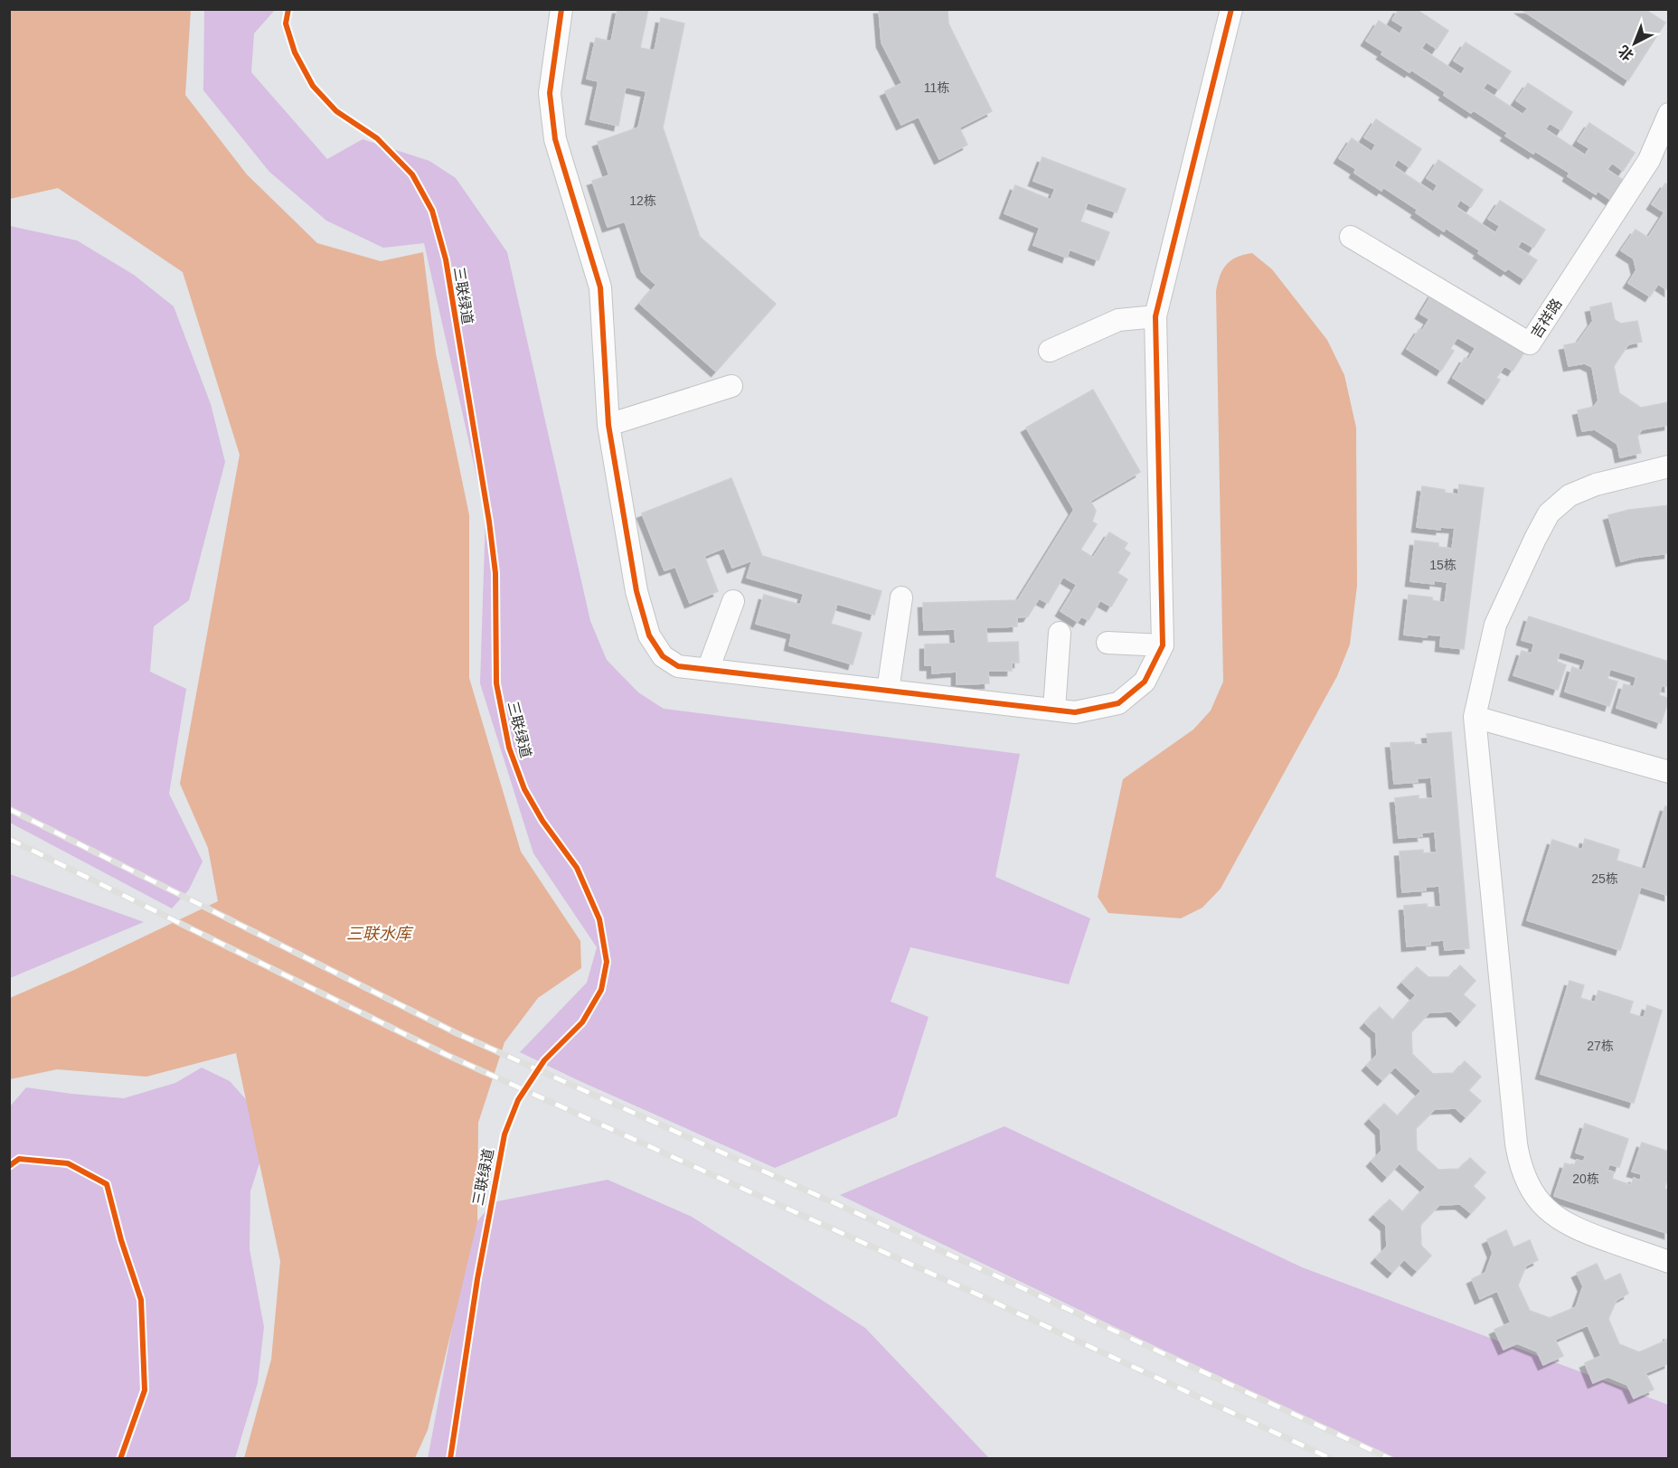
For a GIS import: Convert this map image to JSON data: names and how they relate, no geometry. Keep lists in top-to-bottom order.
{
  "streets": {
    "street": ["吉祥路"],
    "cycle path": ["三联绿道"]
  },
  "water": ["三联水库"],
  "house_numbers": [
    "11栋",
    "12栋",
    "15栋",
    "25栋",
    "27栋",
    "20栋"
  ],
  "north": "bottom left"
}
